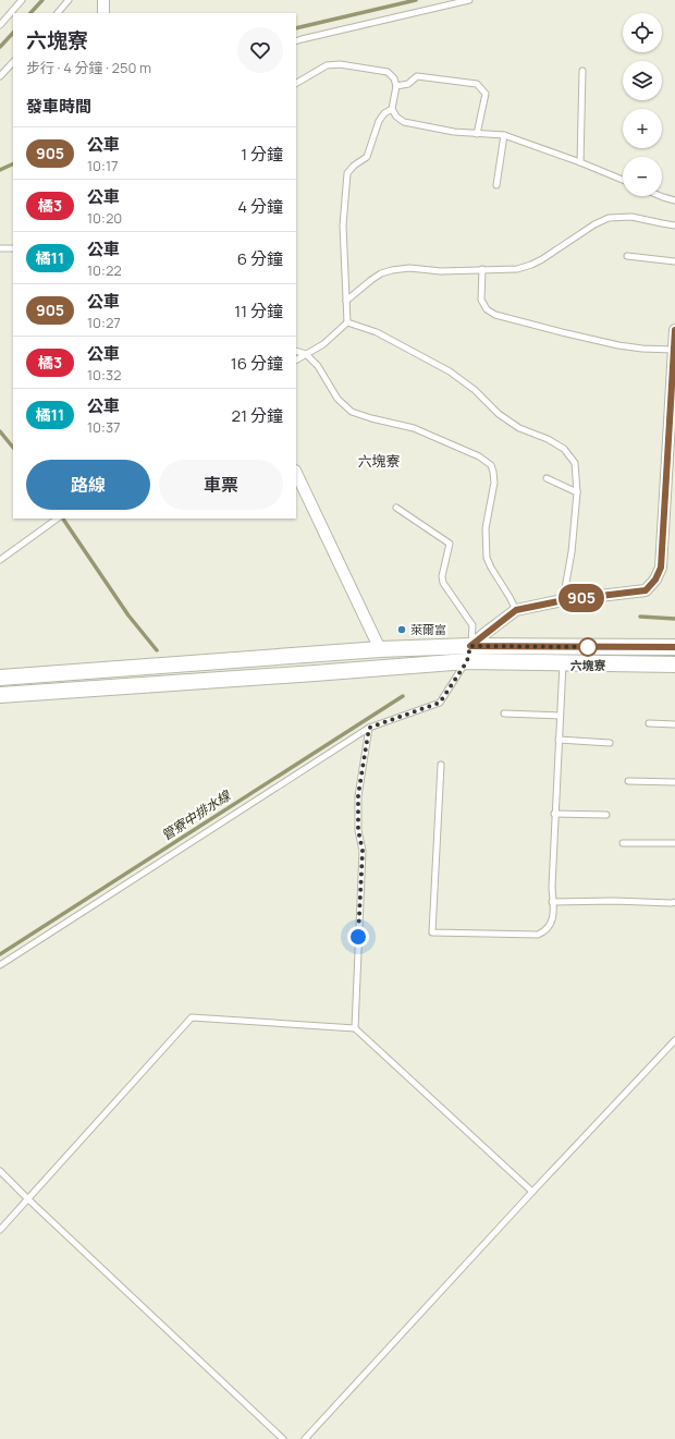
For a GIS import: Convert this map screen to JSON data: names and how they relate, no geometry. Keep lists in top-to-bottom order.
{
  "districts": ["六塊寮"],
  "water": ["管寮中排水線"],
  "places": ["萊爾富", "六塊寮"],
  "lines": ["bus line 905"],
  "page": {
    "on_map": "905",
    "map_buttons": ["+", "−"],
    "heading": [
      ["六塊寮", "步行 · 4 分鐘 · 250 m"],
      "發車時間"
    ],
    "list": [
      {
        "mark": "905",
        "name": "公車",
        "note": "10:17",
        "value": "1 分鐘"
      },
      {
        "mark": "橘3",
        "name": "公車",
        "note": "10:20",
        "value": "4 分鐘"
      },
      {
        "mark": "橘11",
        "name": "公車",
        "note": "10:22",
        "value": "6 分鐘"
      },
      {
        "mark": "905",
        "name": "公車",
        "note": "10:27",
        "value": "11 分鐘"
      },
      {
        "mark": "橘3",
        "name": "公車",
        "note": "10:32",
        "value": "16 分鐘"
      },
      {
        "mark": "橘11",
        "name": "公車",
        "note": "10:37",
        "value": "21 分鐘"
      }
    ],
    "buttons": ["路線", "車票"]
  }
}
